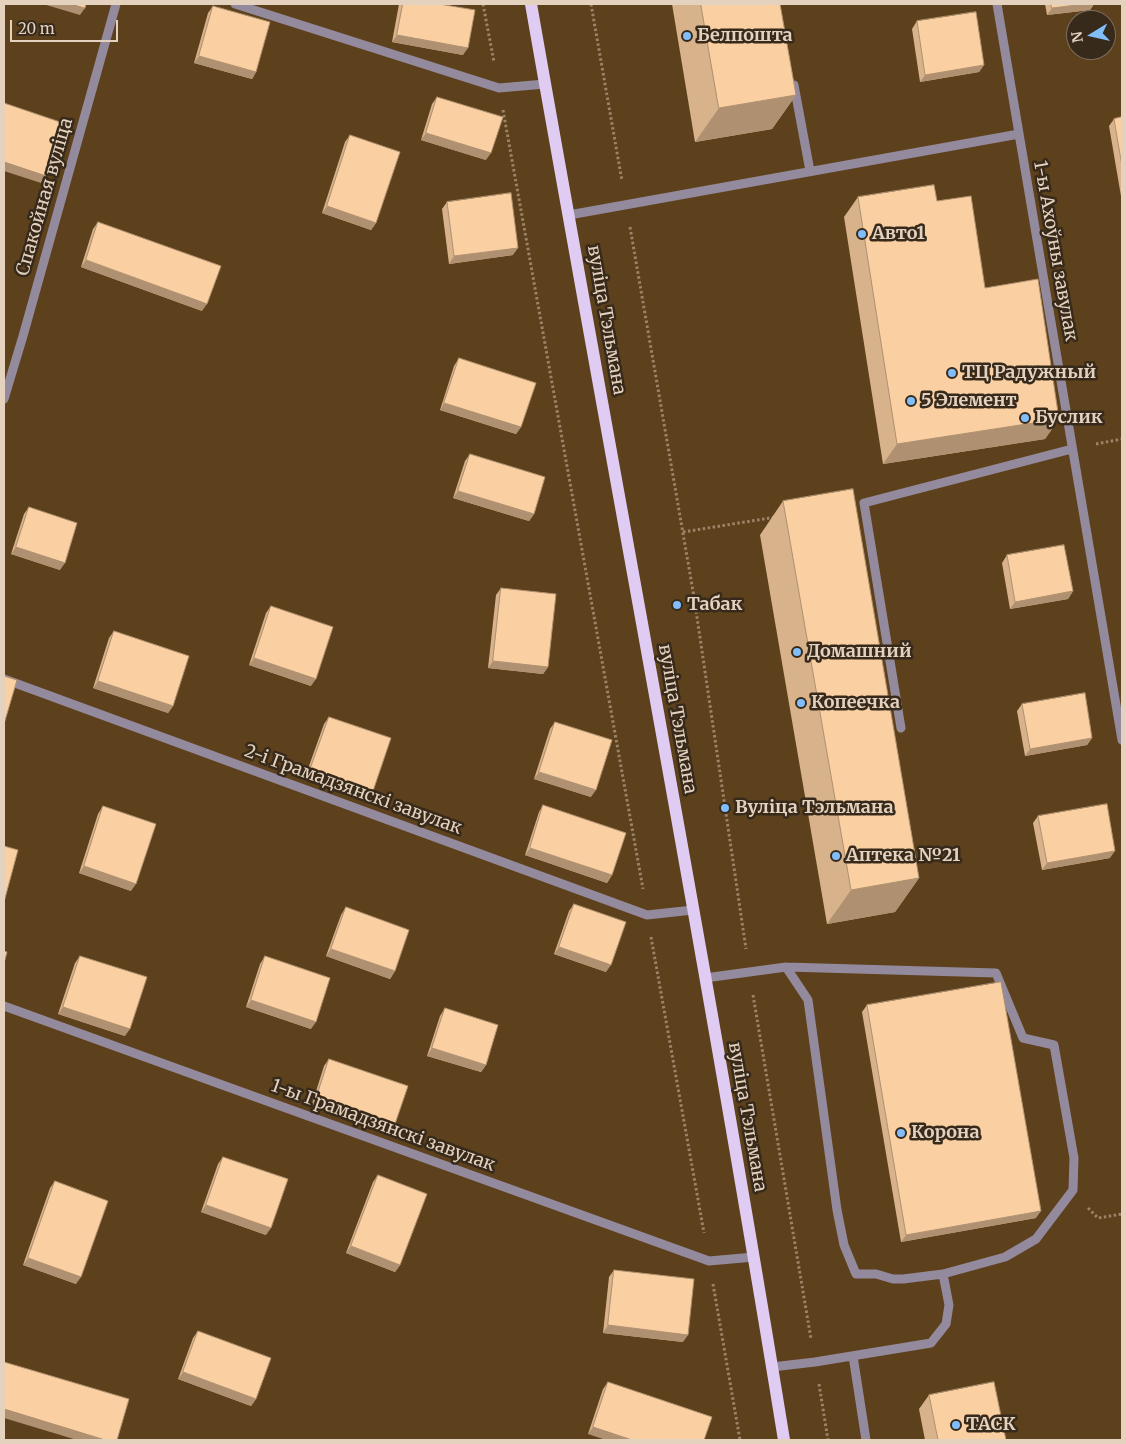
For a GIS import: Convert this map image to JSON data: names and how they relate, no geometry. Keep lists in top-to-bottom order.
{
  "streets": {
    "main road": ["вуліца Тэльмана"],
    "street": [
      "Спакойная вуліца",
      "1-ы Ахоўны завулак",
      "2-і Грамадзянскі завулак",
      "1-ы Грамадзянскі завулак"
    ]
  },
  "crossings": [
    ["вуліца Тэльмана", "2-і Грамадзянскі завулак"],
    ["вуліца Тэльмана", "1-ы Грамадзянскі завулак"]
  ],
  "places": [
    "Белпошта",
    "Авто1",
    "ТЦ Радужный",
    "5 Элемент",
    "Буслик",
    "Табак",
    "Домашний",
    "Копеечка",
    "Вуліца Тэльмана",
    "Аптека №21",
    "Корона",
    "ТАСК"
  ],
  "scale_bar": "20 m",
  "north": "left"
}
